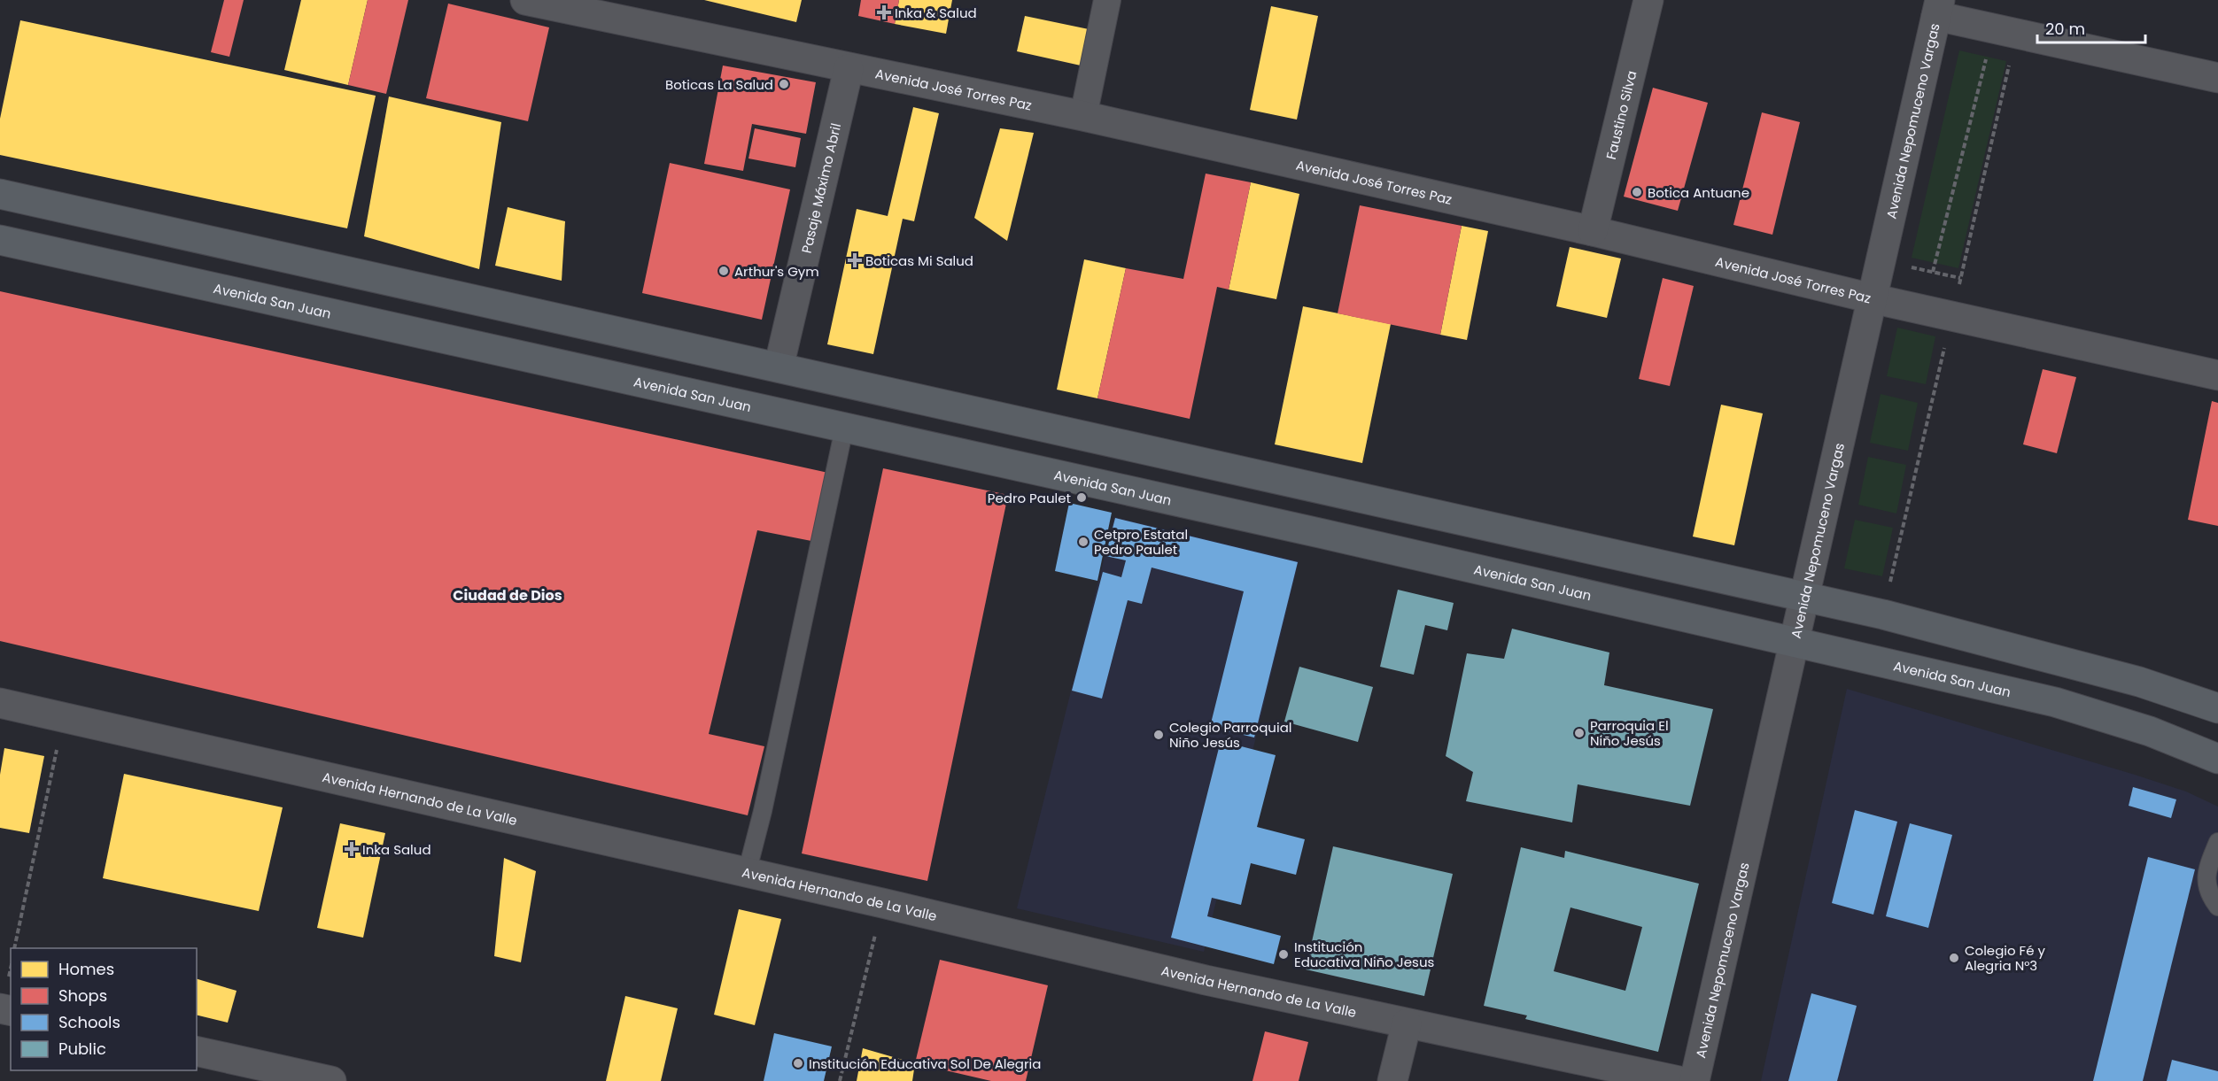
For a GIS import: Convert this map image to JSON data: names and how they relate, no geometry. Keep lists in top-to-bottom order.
{
  "streets": {
    "main road": ["Avenida San Juan"],
    "street": [
      "Avenida José Torres Paz",
      "Faustino Silva",
      "Avenida Nepomuceno Vargas",
      "Pasaje Máximo Abril",
      "Avenida Hernando de La Valle"
    ]
  },
  "crossings": [
    ["Avenida José Torres Paz", "Faustino Silva"],
    ["Avenida José Torres Paz", "Avenida Nepomuceno Vargas"],
    ["Avenida José Torres Paz", "Pasaje Máximo Abril"],
    ["Avenida Nepomuceno Vargas", "Avenida San Juan"]
  ],
  "districts": ["Ciudad de Dios"],
  "places": {
    "health": ["Inka & Salud", "Boticas Mi Salud", "Inka Salud"],
    "other": [
      "Boticas La Salud",
      "Botica Antuane",
      "Arthur's Gym",
      "Pedro Paulet",
      "Cetpro Estatal Pedro Paulet",
      "Parroquia El Niño Jesús",
      "Colegio Parroquial Niño Jesús",
      "Institución Educativa Niño Jesus",
      "Colegio Fé y Alegria N°3",
      "Institución Educativa Sol De Alegria"
    ]
  },
  "legend": [
    "Homes",
    "Shops",
    "Schools",
    "Public"
  ],
  "scale_bar": "20 m"
}
